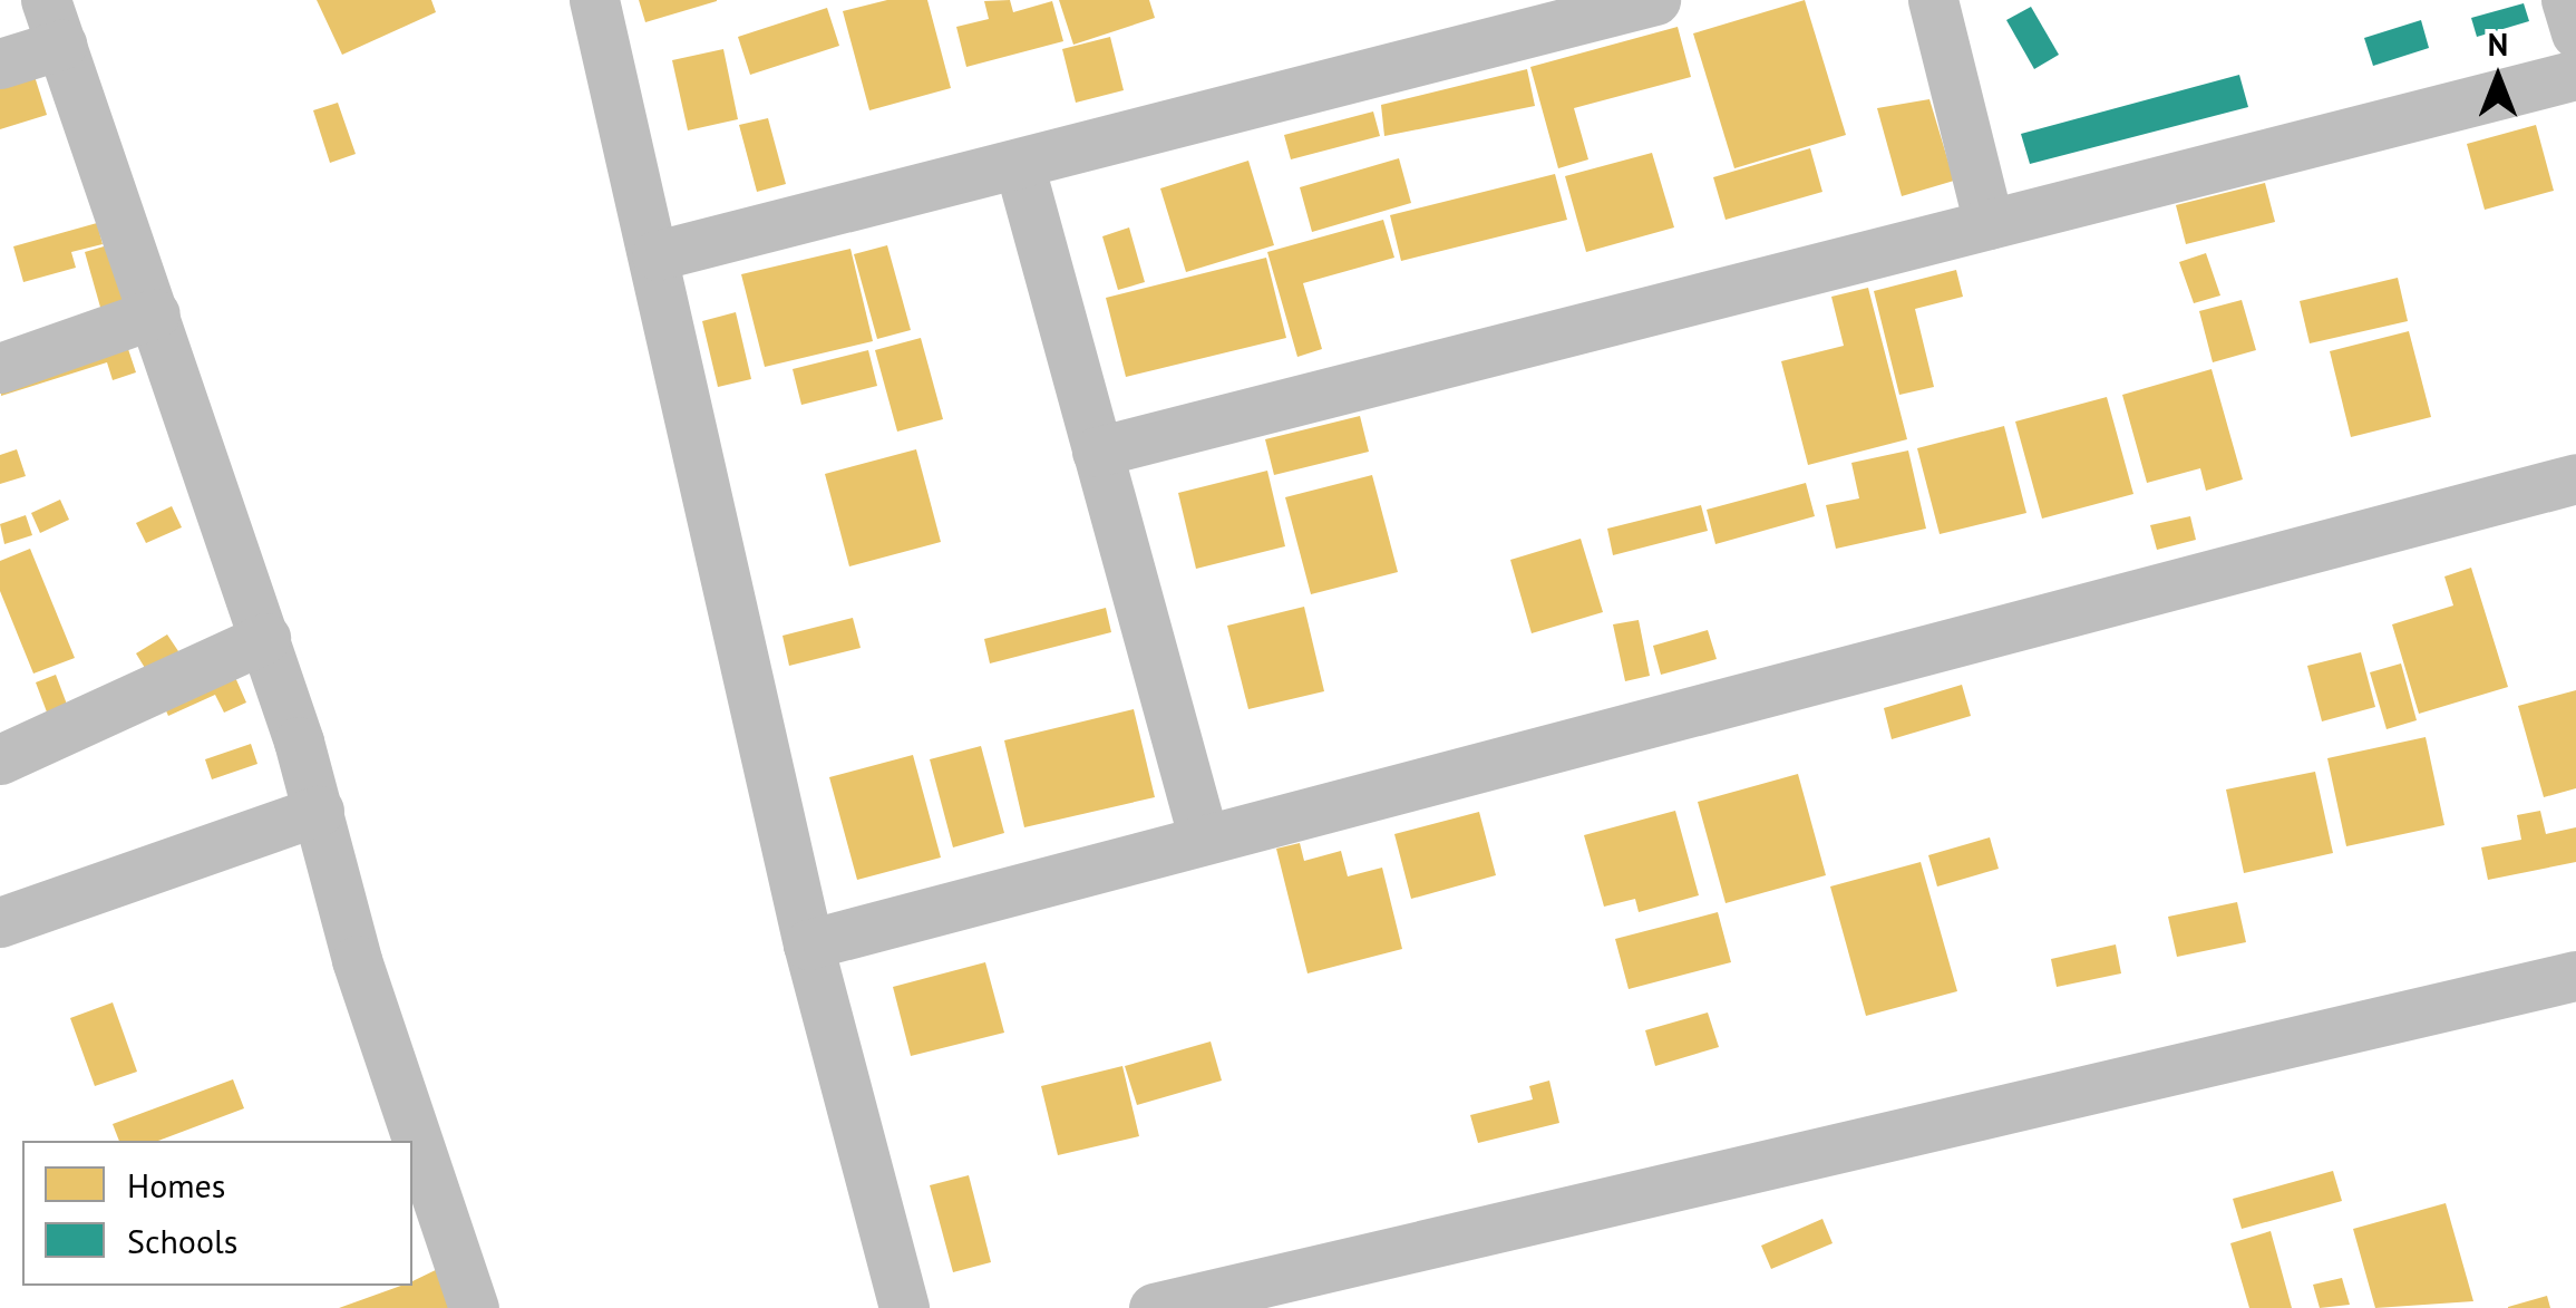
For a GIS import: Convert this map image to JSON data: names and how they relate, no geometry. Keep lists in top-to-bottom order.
{
  "legend": ["Homes", "Schools"],
  "north": "top"
}
